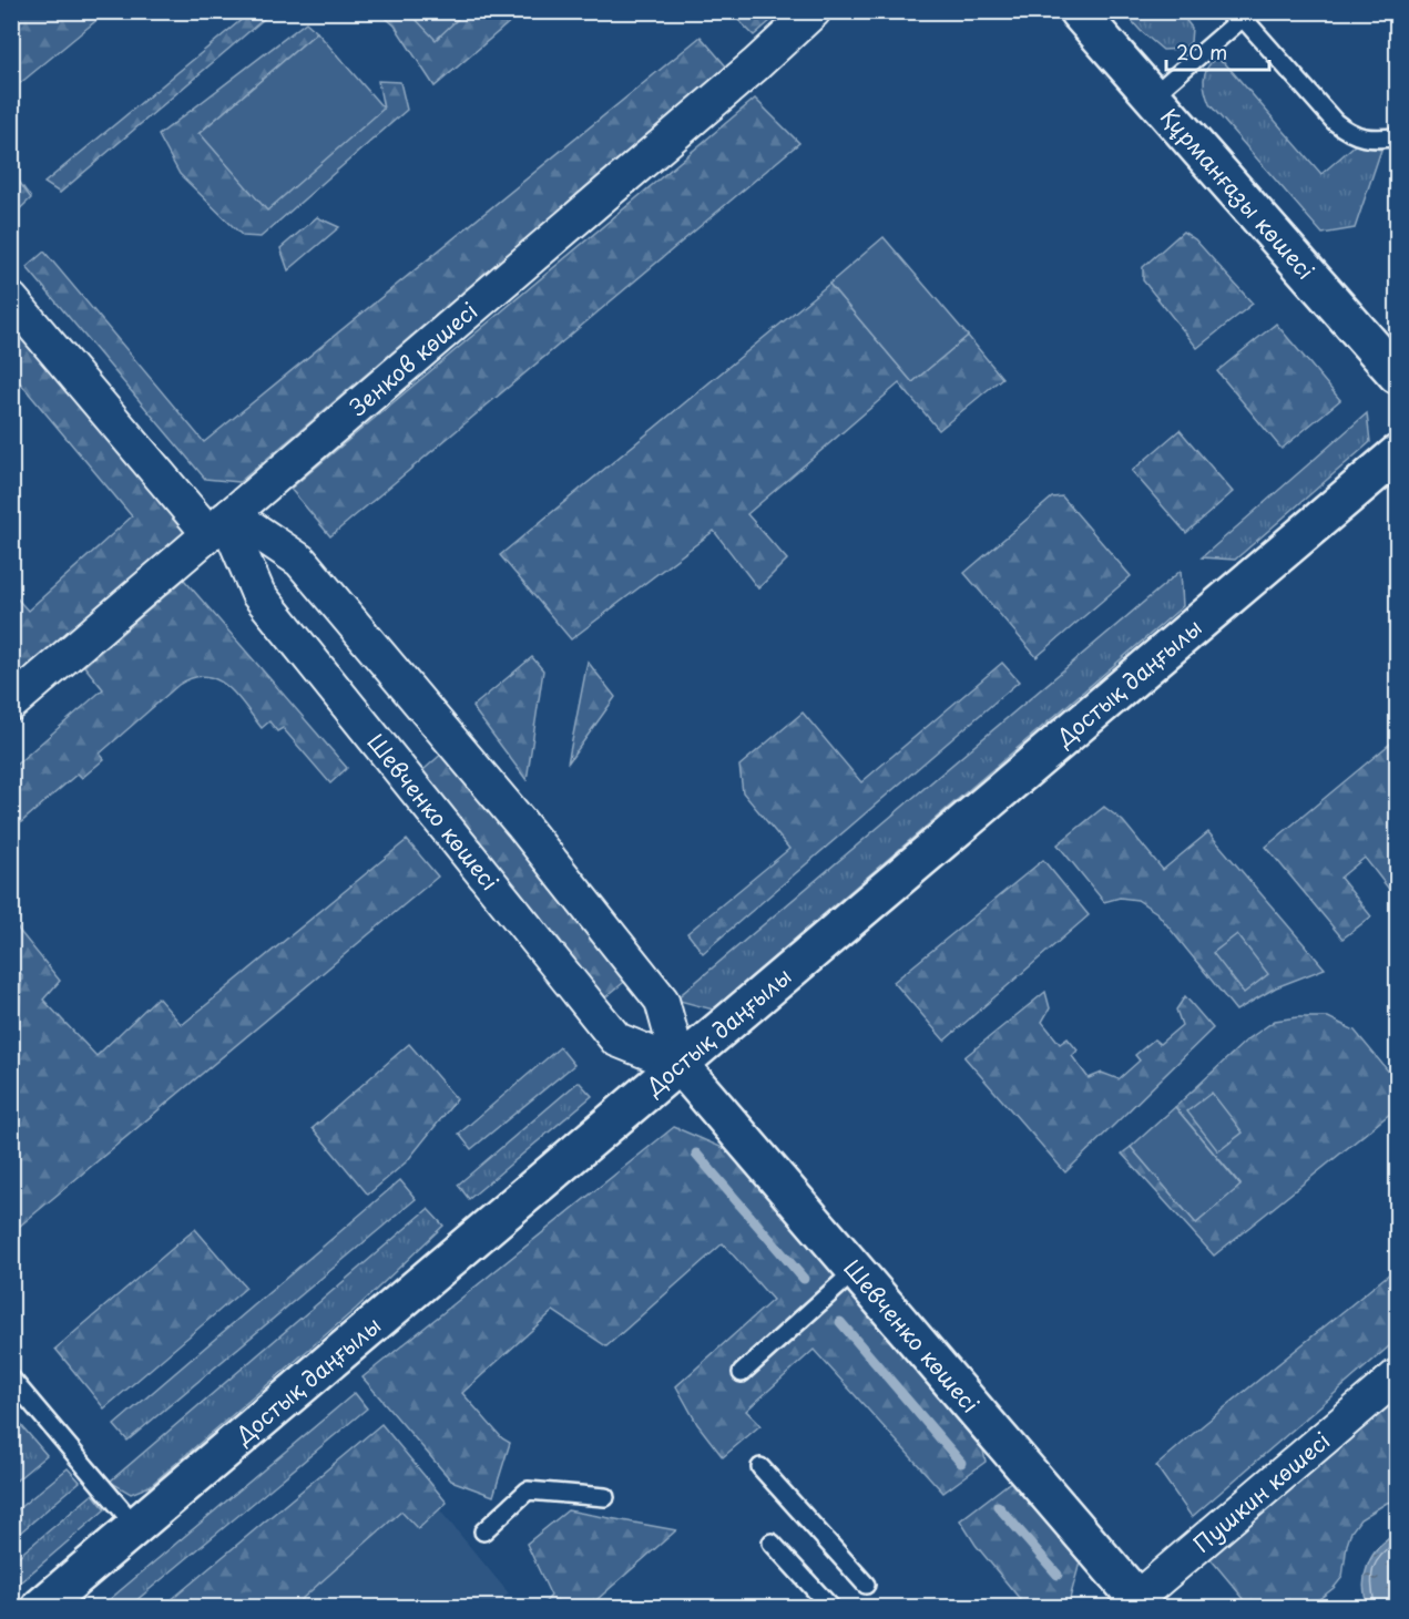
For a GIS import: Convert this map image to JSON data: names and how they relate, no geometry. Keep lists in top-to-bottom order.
{
  "streets": {
    "main road": ["Құрманғазы көшесі", "Достық даңғылы", "Шевченко көшесі"],
    "street": ["Зенков көшесі", "Пушкин көшесі"]
  },
  "crossings": [
    ["Зенков көшесі", "Шевченко көшесі"],
    ["Достық даңғылы", "Шевченко көшесі"],
    ["Шевченко көшесі", "Пушкин көшесі"]
  ],
  "scale_bar": "20 m"
}
